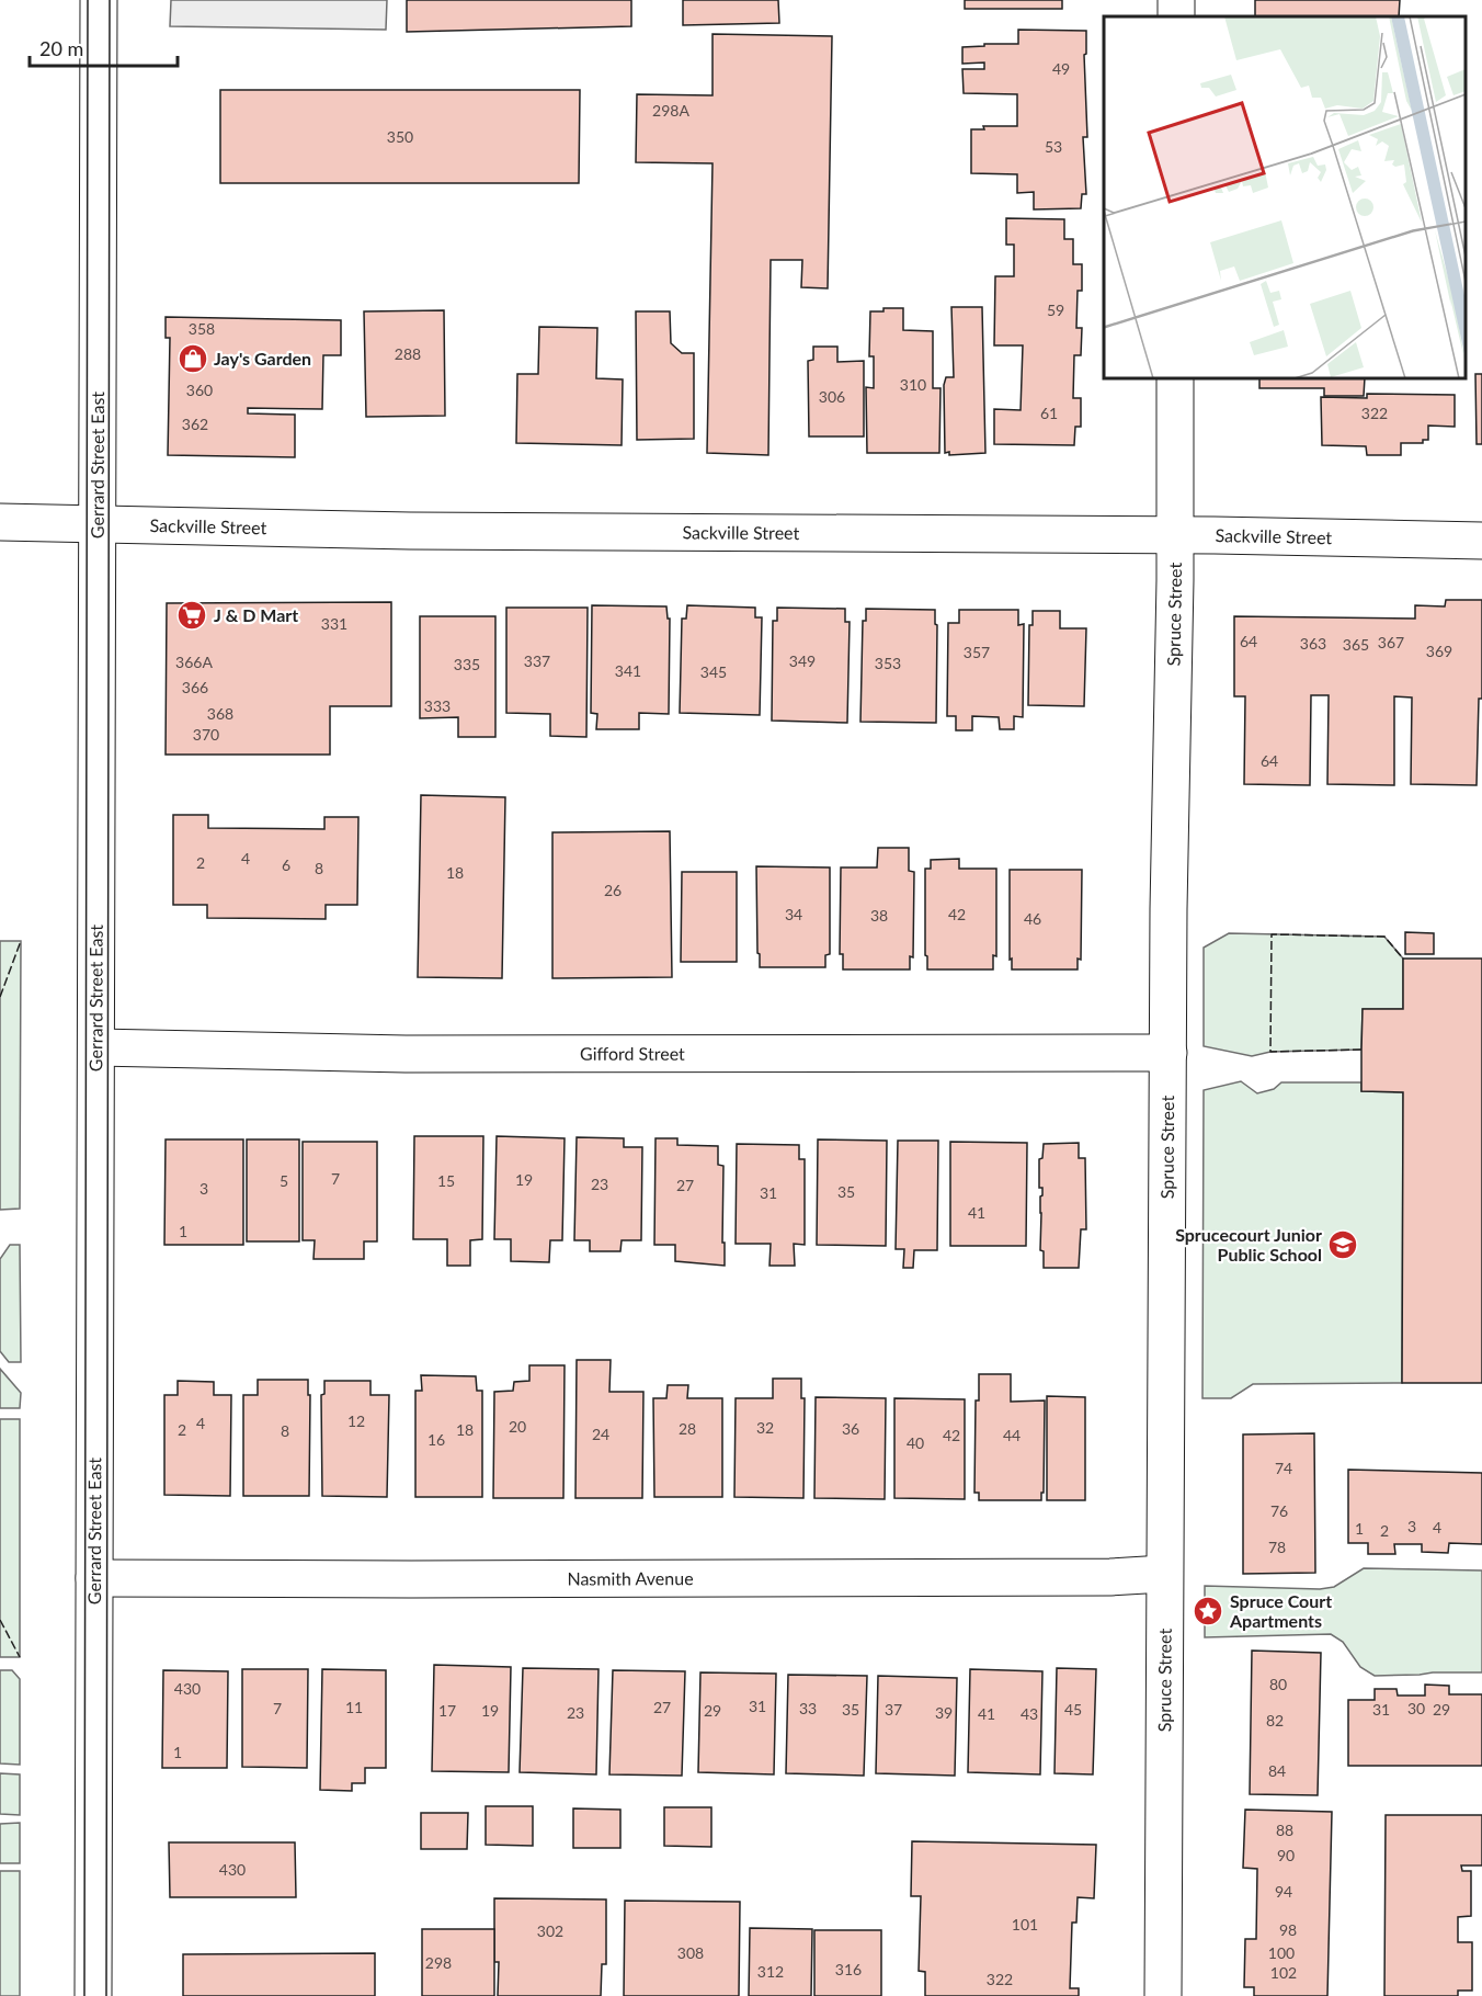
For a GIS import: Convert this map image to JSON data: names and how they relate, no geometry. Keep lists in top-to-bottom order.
{
  "streets": {
    "street": [
      "Gerrard Street East",
      "Sackville Street",
      "Spruce Street",
      "Gifford Street",
      "Nasmith Avenue"
    ]
  },
  "crossings": [
    ["Gerrard Street East", "Sackville Street"],
    ["Gerrard Street East", "Gifford Street"],
    ["Gerrard Street East", "Nasmith Avenue"],
    ["Sackville Street", "Spruce Street"],
    ["Spruce Street", "Gifford Street"],
    ["Spruce Street", "Nasmith Avenue"]
  ],
  "places": {
    "shop": ["Jay's Garden"],
    "supermarket": ["J & D Mart"],
    "school or university": ["Sprucecourt Junior Public School"],
    "place": ["Spruce Court Apartments"]
  },
  "house_numbers": [
    "49",
    "298A",
    "350",
    "53",
    "59",
    "358",
    "288",
    "310",
    "360",
    "306",
    "61",
    "322",
    "362",
    "331",
    "64",
    "367",
    "363",
    "365",
    "369",
    "357",
    "337",
    "349",
    "366A",
    "353",
    "335",
    "341",
    "345",
    "366",
    "333",
    "368",
    "370",
    "64",
    "4",
    "2",
    "6",
    "8",
    "18",
    "26",
    "34",
    "42",
    "38",
    "46",
    "7",
    "19",
    "5",
    "15",
    "23",
    "27",
    "3",
    "35",
    "31",
    "41",
    "1",
    "12",
    "4",
    "20",
    "32",
    "28",
    "36",
    "2",
    "18",
    "8",
    "24",
    "42",
    "44",
    "16",
    "40",
    "74",
    "76",
    "3",
    "4",
    "1",
    "2",
    "78",
    "80",
    "430",
    "31",
    "11",
    "27",
    "7",
    "33",
    "30",
    "35",
    "37",
    "45",
    "31",
    "29",
    "17",
    "19",
    "29",
    "23",
    "39",
    "41",
    "43",
    "82",
    "1",
    "84",
    "88",
    "90",
    "430",
    "94",
    "101",
    "98",
    "302",
    "308",
    "100",
    "298",
    "316",
    "312",
    "102",
    "322"
  ],
  "scale_bar": "20 m"
}
